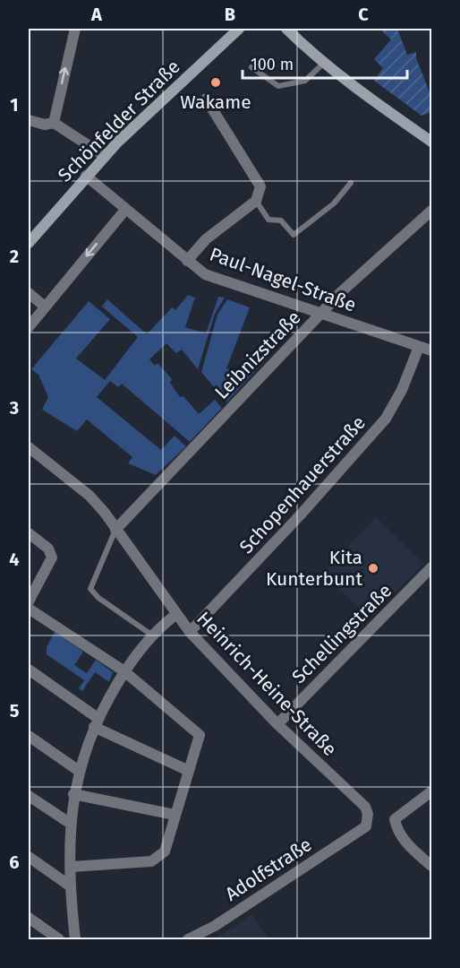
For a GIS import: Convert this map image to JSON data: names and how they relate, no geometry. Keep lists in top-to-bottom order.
{
  "streets": {
    "main road": ["Schönfelder Straße"],
    "street": [
      "Paul-Nagel-Straße",
      "Leibnizstraße",
      "Schopenhauerstraße",
      "Schellingstraße",
      "Heinrich-Heine-Straße",
      "Adolfstraße"
    ]
  },
  "crossings": [
    ["Schönfelder Straße", "Paul-Nagel-Straße"],
    ["Paul-Nagel-Straße", "Leibnizstraße"],
    ["Paul-Nagel-Straße", "Schopenhauerstraße"],
    ["Leibnizstraße", "Heinrich-Heine-Straße"],
    ["Schopenhauerstraße", "Heinrich-Heine-Straße"],
    ["Schellingstraße", "Heinrich-Heine-Straße"],
    ["Heinrich-Heine-Straße", "Adolfstraße"]
  ],
  "places": ["Wakame", "Kita Kunterbunt"],
  "scale_bar": "100 m",
  "grid": {
    "columns": ["A", "B", "C"],
    "rows": [
      "1",
      "2",
      "3",
      "4",
      "5",
      "6"
    ]
  }
}
